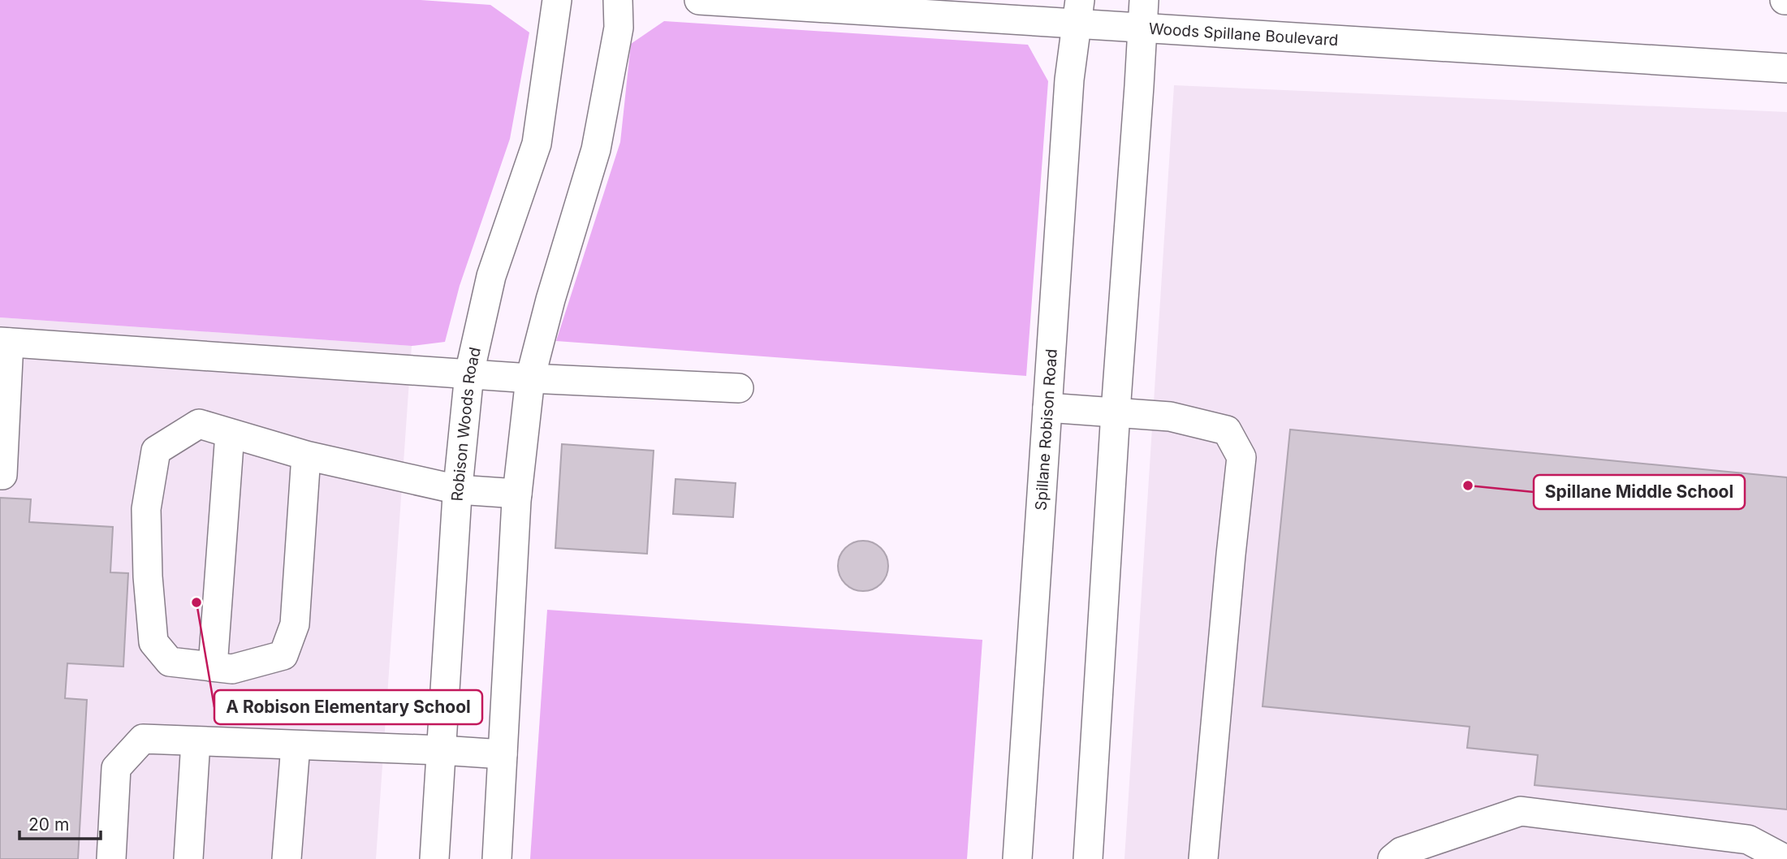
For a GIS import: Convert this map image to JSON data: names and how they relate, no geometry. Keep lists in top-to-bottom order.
{
  "streets": {
    "street": ["Woods Spillane Boulevard", "Robison Woods Road", "Spillane Robison Road"]
  },
  "crossings": [
    ["Woods Spillane Boulevard", "Spillane Robison Road"]
  ],
  "places": ["Spillane Middle School", "A Robison Elementary School"],
  "scale_bar": "20 m"
}
